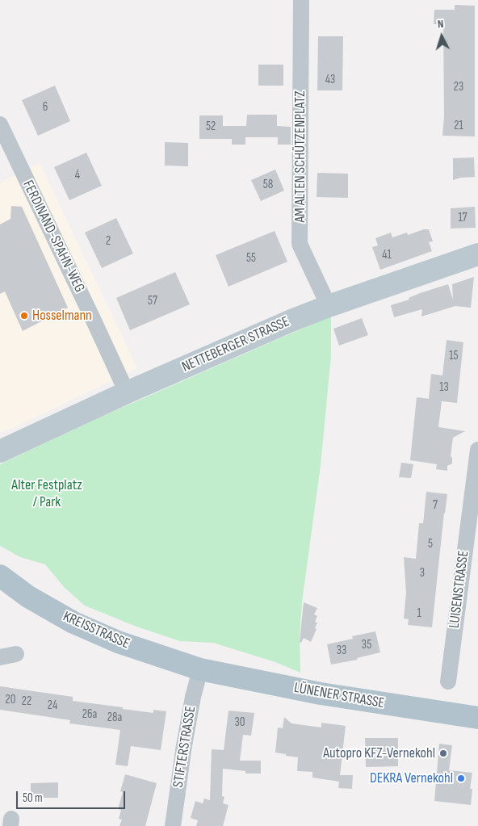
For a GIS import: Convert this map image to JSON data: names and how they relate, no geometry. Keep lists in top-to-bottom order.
{
  "streets": {
    "main road": ["KREISSTRASSE", "LÜNENER STRASSE"],
    "street": [
      "AM ALTEN SCHÜTZENPLATZ",
      "FERDINAND-SPAHN-WEG",
      "NETTEBERGER STRASSE",
      "LUISENSTRASSE",
      "STIFTERSTRASSE"
    ]
  },
  "crossings": [
    ["AM ALTEN SCHÜTZENPLATZ", "NETTEBERGER STRASSE"],
    ["FERDINAND-SPAHN-WEG", "NETTEBERGER STRASSE"],
    ["KREISSTRASSE", "LÜNENER STRASSE"],
    ["KREISSTRASSE", "STIFTERSTRASSE"],
    ["LÜNENER STRASSE", "STIFTERSTRASSE"]
  ],
  "parks": ["Alter Festplatz / Park"],
  "places": ["Hosselmann", "Autopro KFZ-Vernekohl", "DEKRA Vernekohl"],
  "house_numbers": [
    "43",
    "23",
    "6",
    "21",
    "52",
    "4",
    "58",
    "17",
    "2",
    "41",
    "55",
    "57",
    "15",
    "13",
    "7",
    "5",
    "3",
    "1",
    "35",
    "33",
    "20",
    "22",
    "24",
    "26a",
    "28a",
    "30"
  ],
  "scale_bar": "50 m",
  "north": "top"
}
